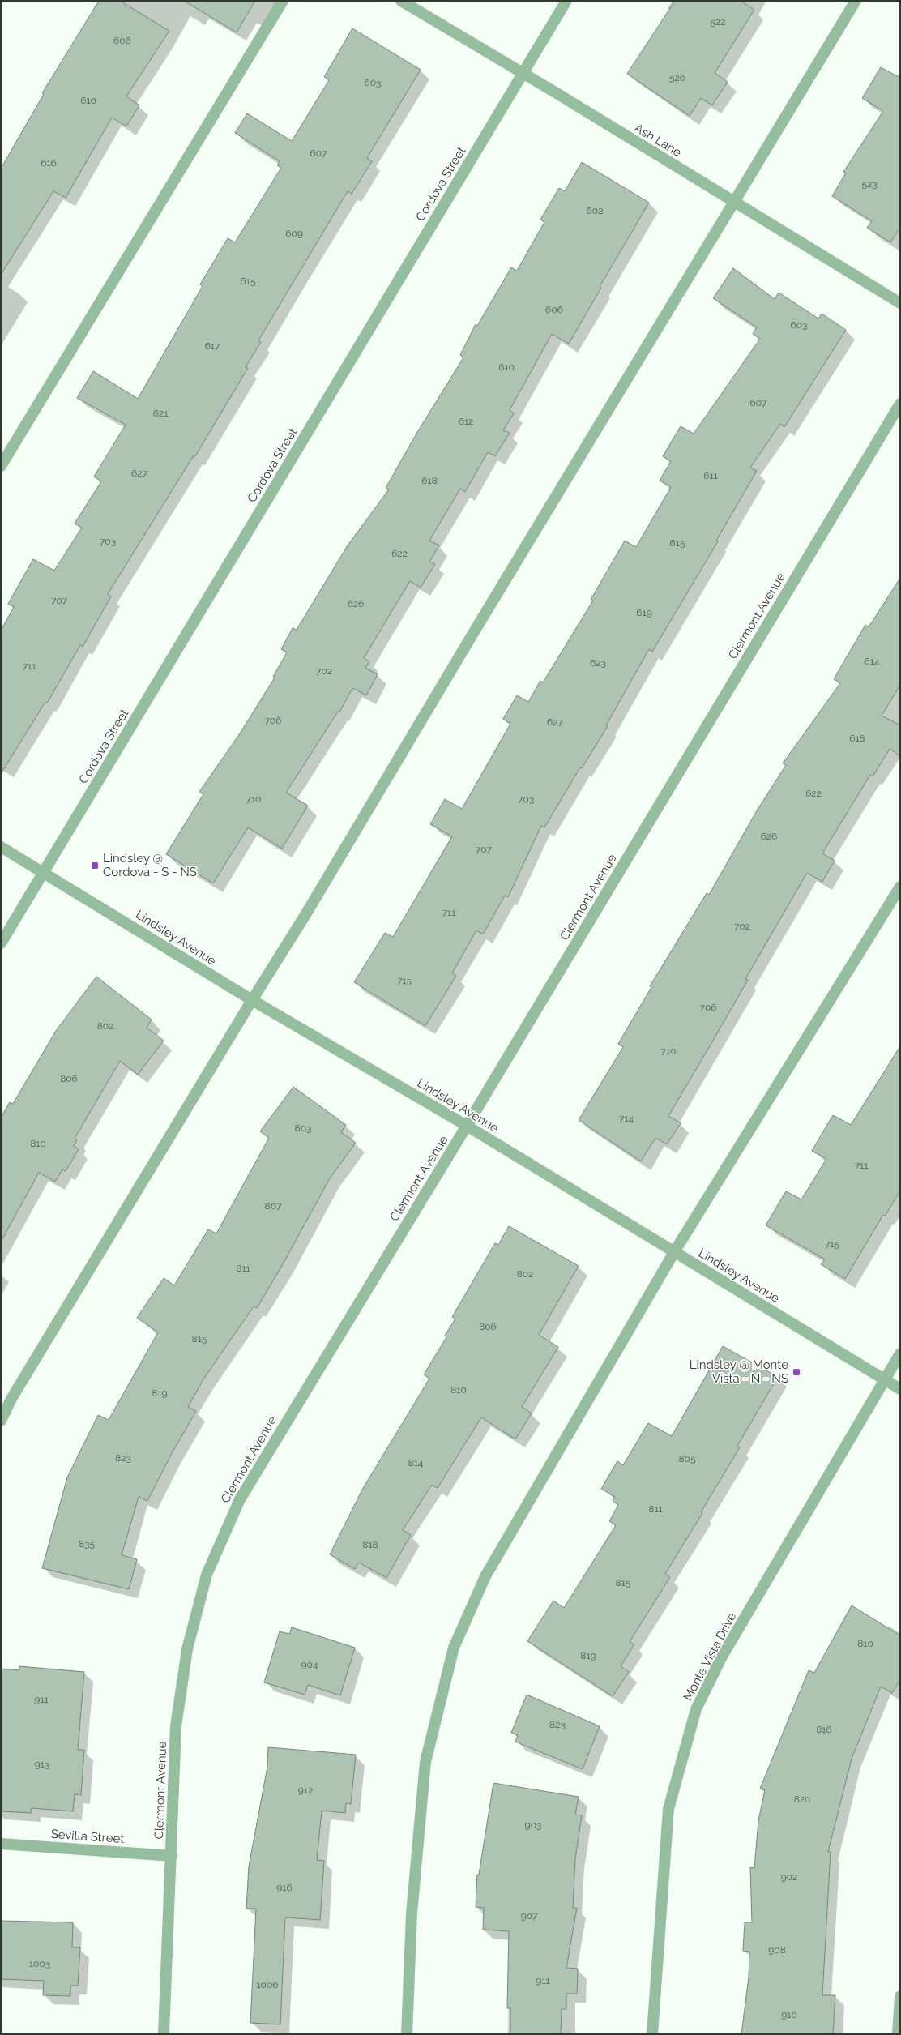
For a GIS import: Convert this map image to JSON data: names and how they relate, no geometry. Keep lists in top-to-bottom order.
{
  "streets": {
    "street": [
      "Ash Lane",
      "Cordova Street",
      "Clermont Avenue",
      "Lindsley Avenue",
      "Monte Vista Drive",
      "Sevilla Street"
    ]
  },
  "crossings": [
    ["Ash Lane", "Cordova Street"],
    ["Cordova Street", "Lindsley Avenue"],
    ["Clermont Avenue", "Lindsley Avenue"],
    ["Clermont Avenue", "Sevilla Street"],
    ["Lindsley Avenue", "Monte Vista Drive"]
  ],
  "places": {
    "transit": ["Lindsley @ Cordova - S - NS", "Lindsley @ Monte Vista - N - NS"]
  },
  "house_numbers": [
    "522",
    "606",
    "526",
    "603",
    "610",
    "607",
    "616",
    "523",
    "602",
    "609",
    "615",
    "606",
    "603",
    "617",
    "610",
    "607",
    "621",
    "612",
    "627",
    "611",
    "618",
    "703",
    "615",
    "622",
    "707",
    "626",
    "619",
    "614",
    "623",
    "711",
    "702",
    "706",
    "627",
    "618",
    "622",
    "710",
    "703",
    "626",
    "707",
    "711",
    "702",
    "715",
    "706",
    "802",
    "710",
    "806",
    "714",
    "803",
    "810",
    "711",
    "807",
    "715",
    "811",
    "802",
    "806",
    "815",
    "810",
    "819",
    "823",
    "805",
    "814",
    "811",
    "835",
    "818",
    "815",
    "810",
    "819",
    "904",
    "911",
    "823",
    "816",
    "913",
    "912",
    "820",
    "903",
    "902",
    "916",
    "907",
    "908",
    "1003",
    "911",
    "1006",
    "910"
  ]
}
